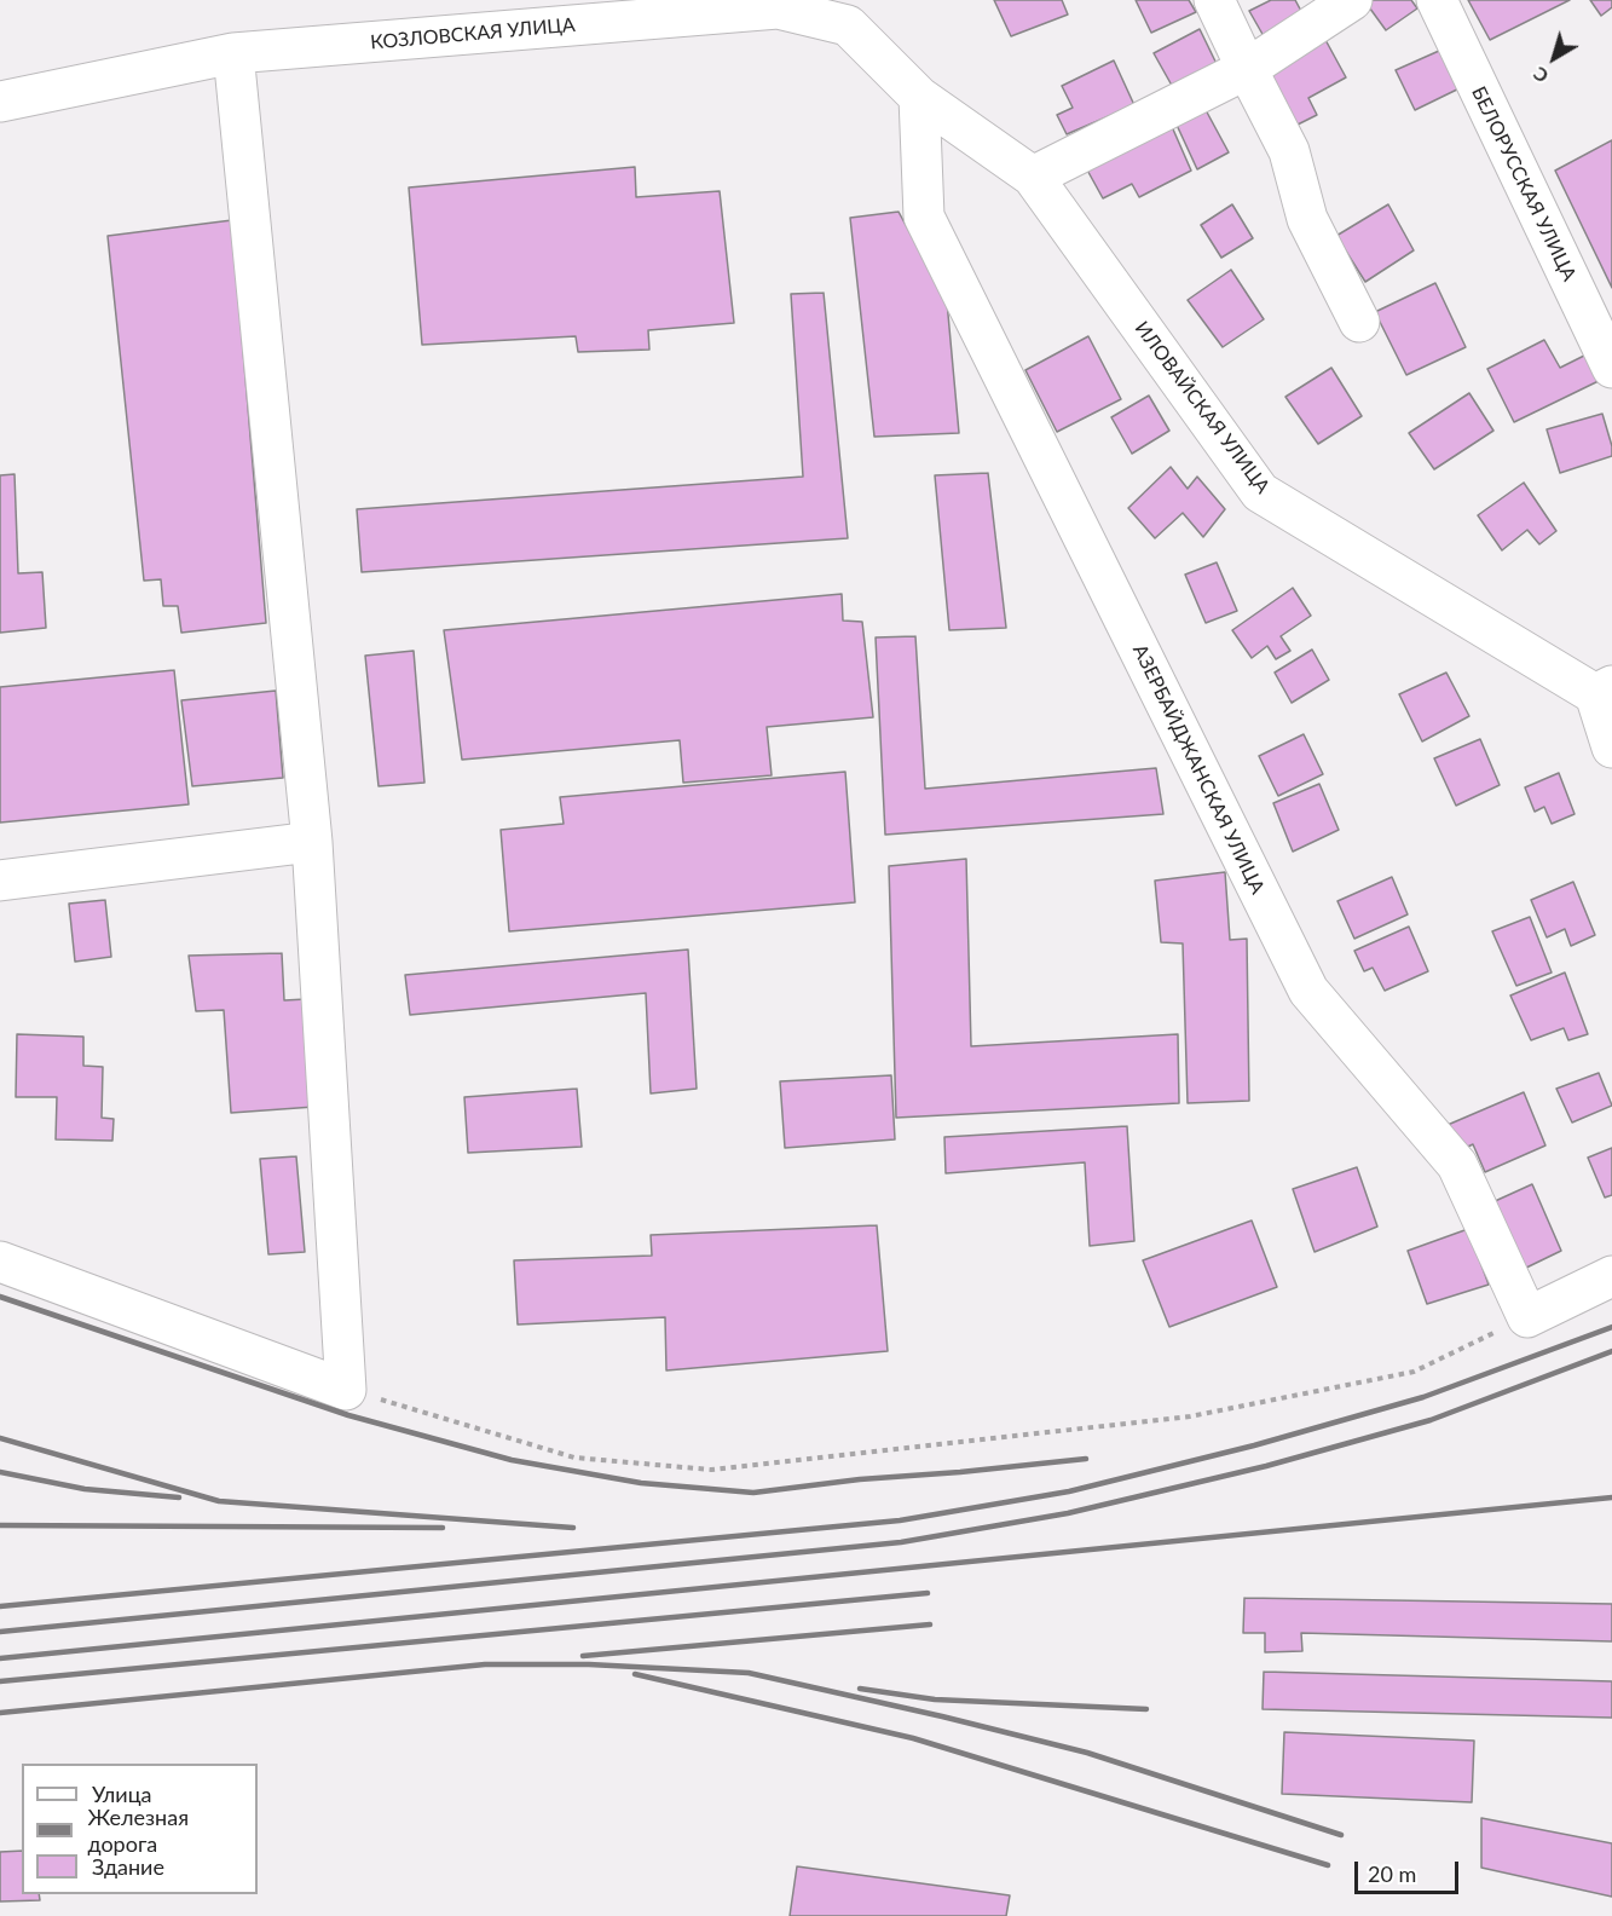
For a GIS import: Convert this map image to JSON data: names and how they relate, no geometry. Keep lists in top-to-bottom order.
{
  "streets": {
    "street": [
      "КОЗЛОВСКАЯ УЛИЦА",
      "БЕЛОРУССКАЯ УЛИЦА",
      "ИЛОВАЙСКАЯ УЛИЦА",
      "АЗЕРБАЙДЖАНСКАЯ УЛИЦА"
    ]
  },
  "crossings": [
    ["КОЗЛОВСКАЯ УЛИЦА", "ИЛОВАЙСКАЯ УЛИЦА"],
    ["КОЗЛОВСКАЯ УЛИЦА", "АЗЕРБАЙДЖАНСКАЯ УЛИЦА"],
    ["ИЛОВАЙСКАЯ УЛИЦА", "АЗЕРБАЙДЖАНСКАЯ УЛИЦА"]
  ],
  "legend": ["Улица", "Железная дорога", "Здание"],
  "scale_bar": "20 m",
  "north": "bottom left"
}
